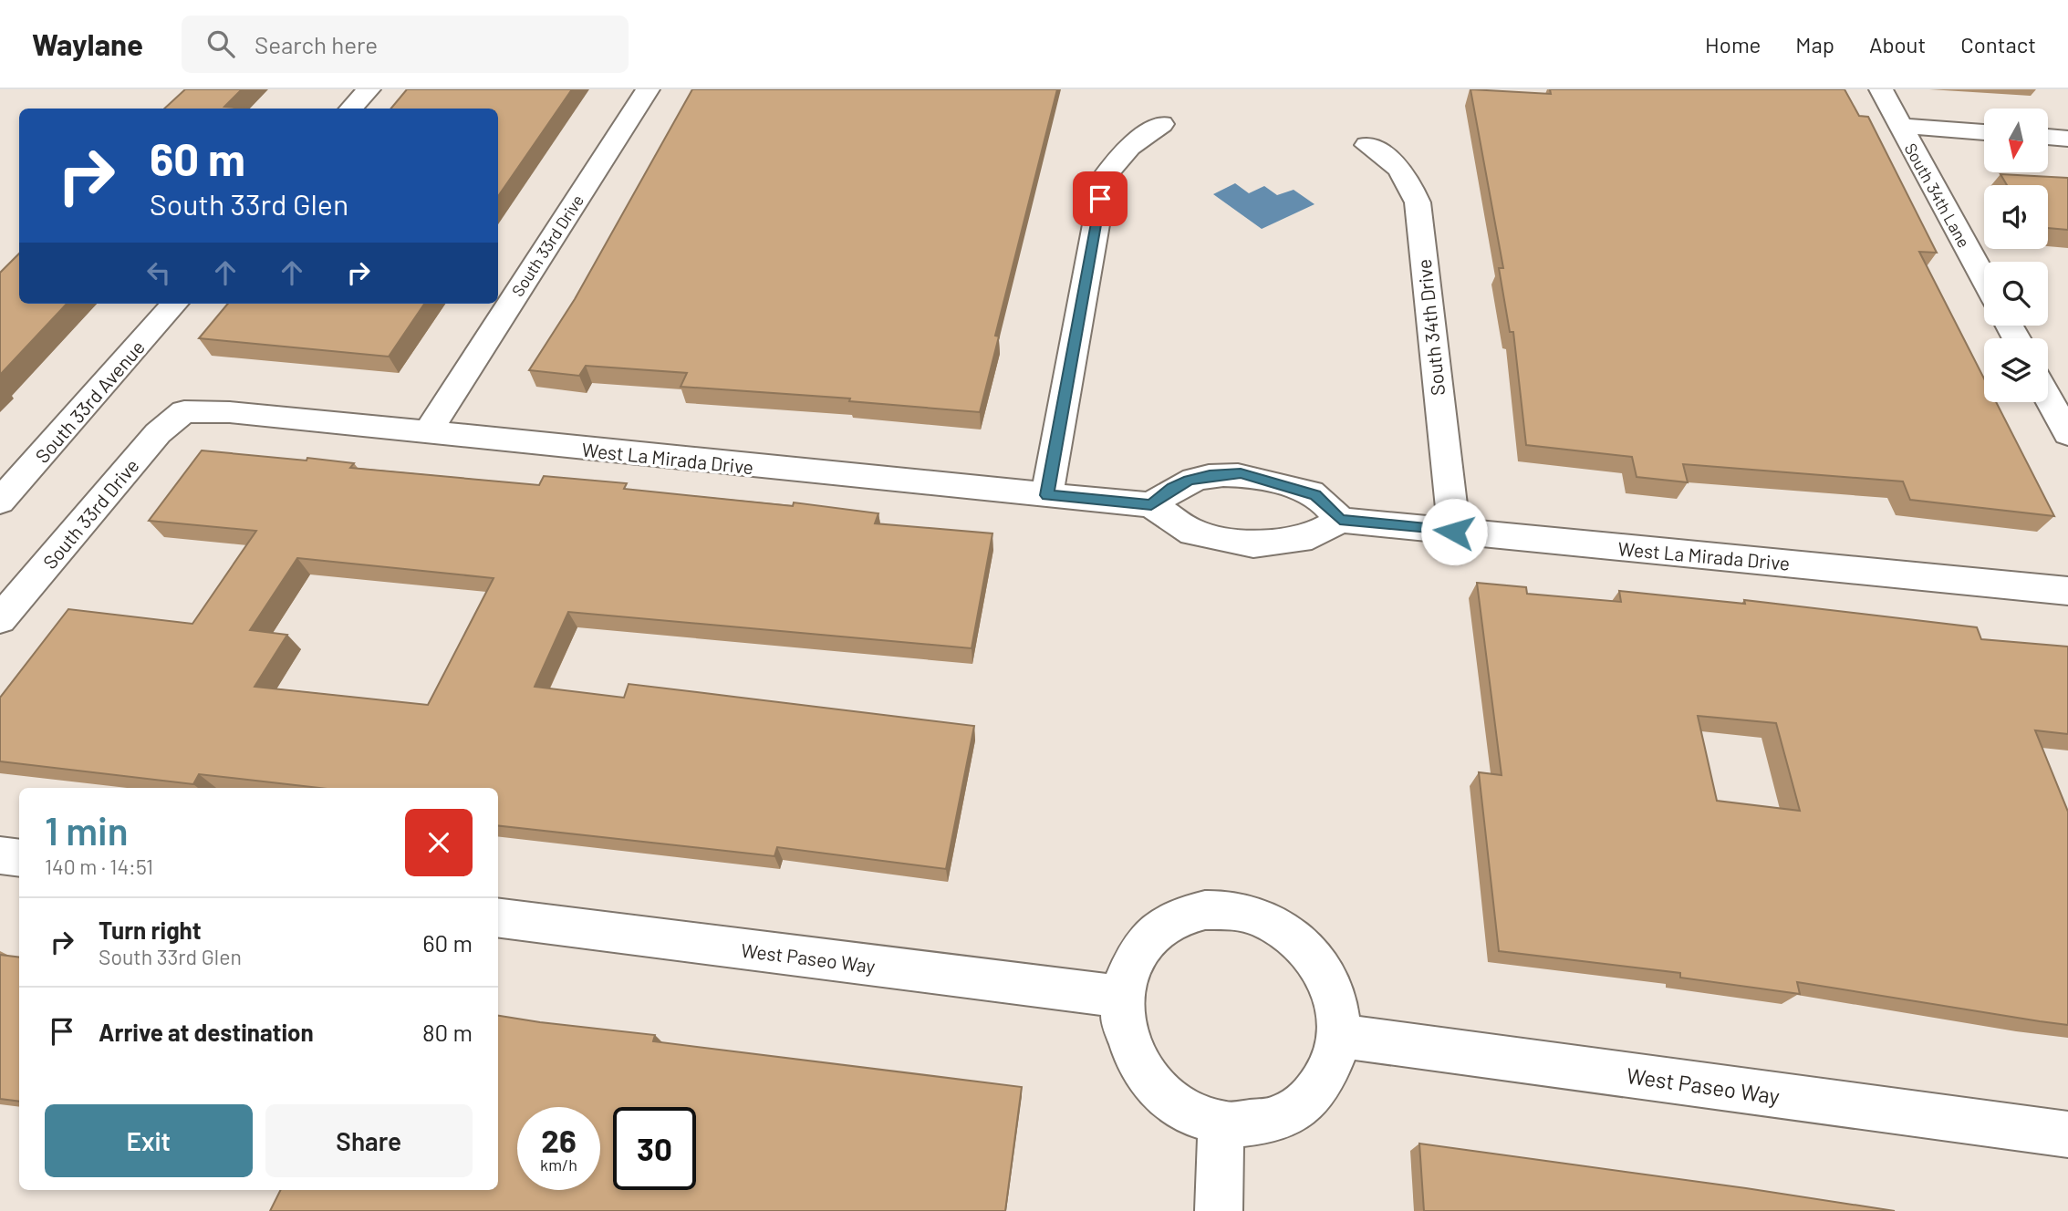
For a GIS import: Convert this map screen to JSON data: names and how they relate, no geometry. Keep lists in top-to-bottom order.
{
  "streets": {
    "street": [
      "South 34th Lane",
      "South 33rd Drive",
      "South 34th Drive",
      "South 33rd Avenue",
      "West La Mirada Drive",
      "West Paseo Way"
    ]
  },
  "crossings": [
    ["South 33rd Drive", "West La Mirada Drive"],
    ["South 34th Drive", "West La Mirada Drive"]
  ],
  "north": "bottom",
  "page": {
    "header": "Waylane",
    "search": "Search here",
    "nav": [
      "Home",
      "Map",
      "About",
      "Contact"
    ],
    "turn": ["60 m", "South 33rd Glen"],
    "heading": ["1 min", "140 m · 14:51"],
    "list": [
      {
        "name": "Turn right",
        "note": "South 33rd Glen",
        "value": "60 m"
      },
      {
        "name": "Arrive at destination",
        "value": "80 m"
      }
    ],
    "buttons": ["Exit", "Share"],
    "speed": "26 km/h",
    "limit": "30"
  }
}
